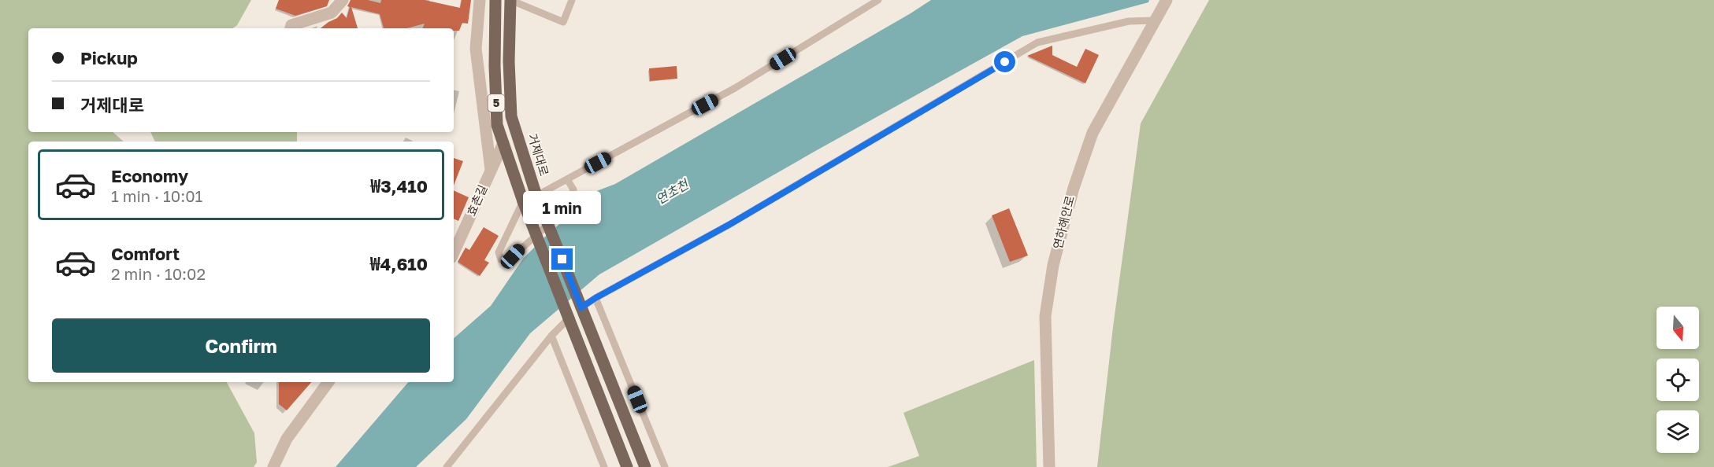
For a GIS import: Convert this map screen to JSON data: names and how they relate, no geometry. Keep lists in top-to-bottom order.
{
  "streets": {
    "main road": ["5", "거제대로"],
    "street": ["효촌길", "연하해안로"]
  },
  "crossings": [
    ["5", "효촌길"]
  ],
  "water": ["연초천"],
  "north": "bottom",
  "page": {
    "banner": ["Pickup", "거제대로"],
    "list": [
      {
        "name": "Economy",
        "note": "1 min · 10:01",
        "value": "₩3,410"
      },
      {
        "name": "Comfort",
        "note": "2 min · 10:02",
        "value": "₩4,610"
      }
    ],
    "bubble": "1 min",
    "buttons": "Confirm"
  }
}
